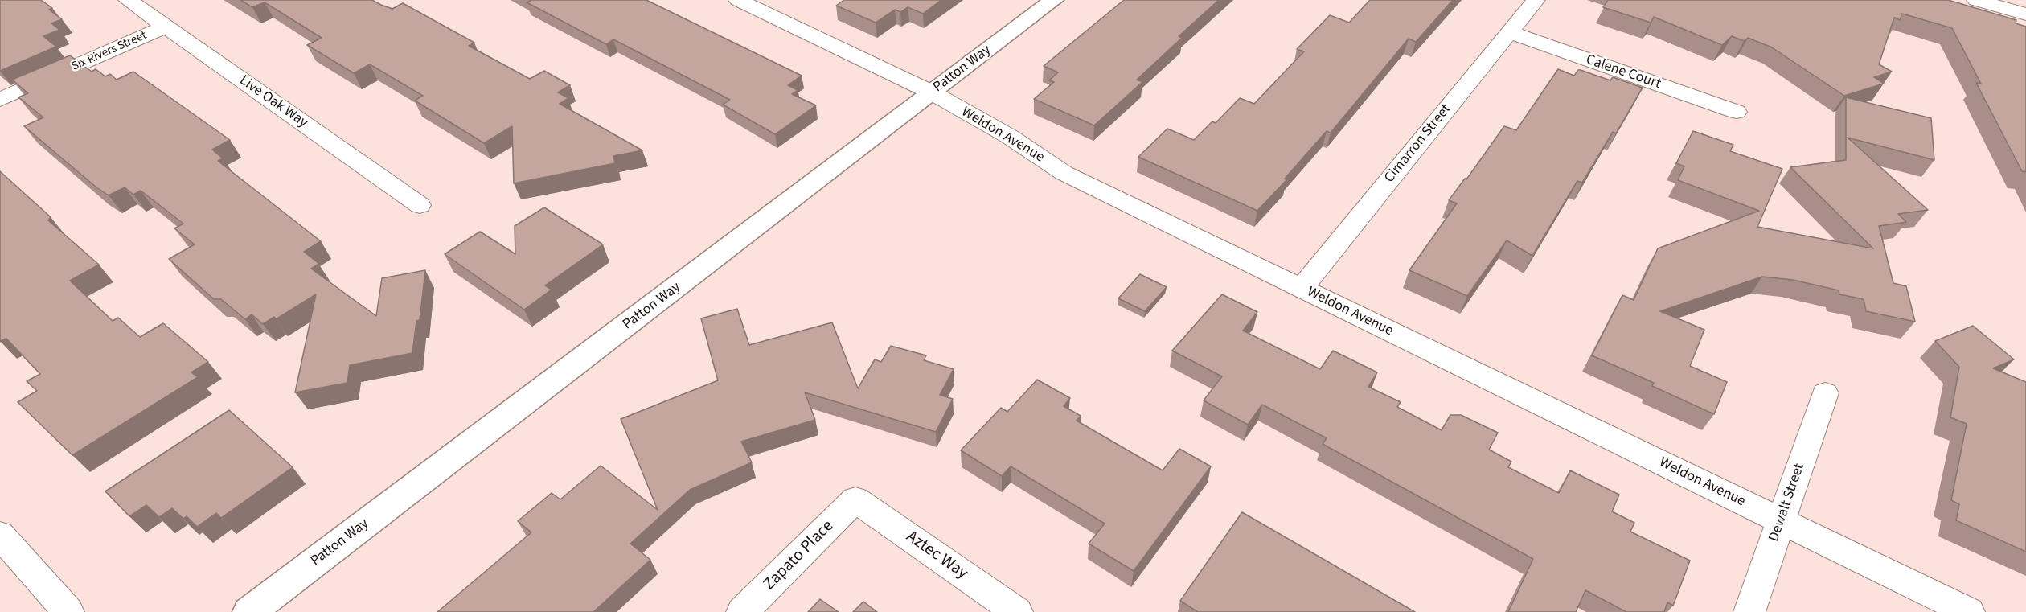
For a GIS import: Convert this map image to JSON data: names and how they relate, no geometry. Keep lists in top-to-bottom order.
{
  "streets": {
    "street": [
      "Six Rivers Street",
      "Patton Way",
      "Calene Court",
      "Live Oak Way",
      "Weldon Avenue",
      "Cimarron Street",
      "Dewalt Street",
      "Zapato Place",
      "Aztec Way"
    ]
  },
  "crossings": [
    ["Six Rivers Street", "Live Oak Way"],
    ["Patton Way", "Weldon Avenue"],
    ["Calene Court", "Cimarron Street"],
    ["Weldon Avenue", "Cimarron Street"],
    ["Weldon Avenue", "Dewalt Street"],
    ["Zapato Place", "Aztec Way"]
  ]
}
